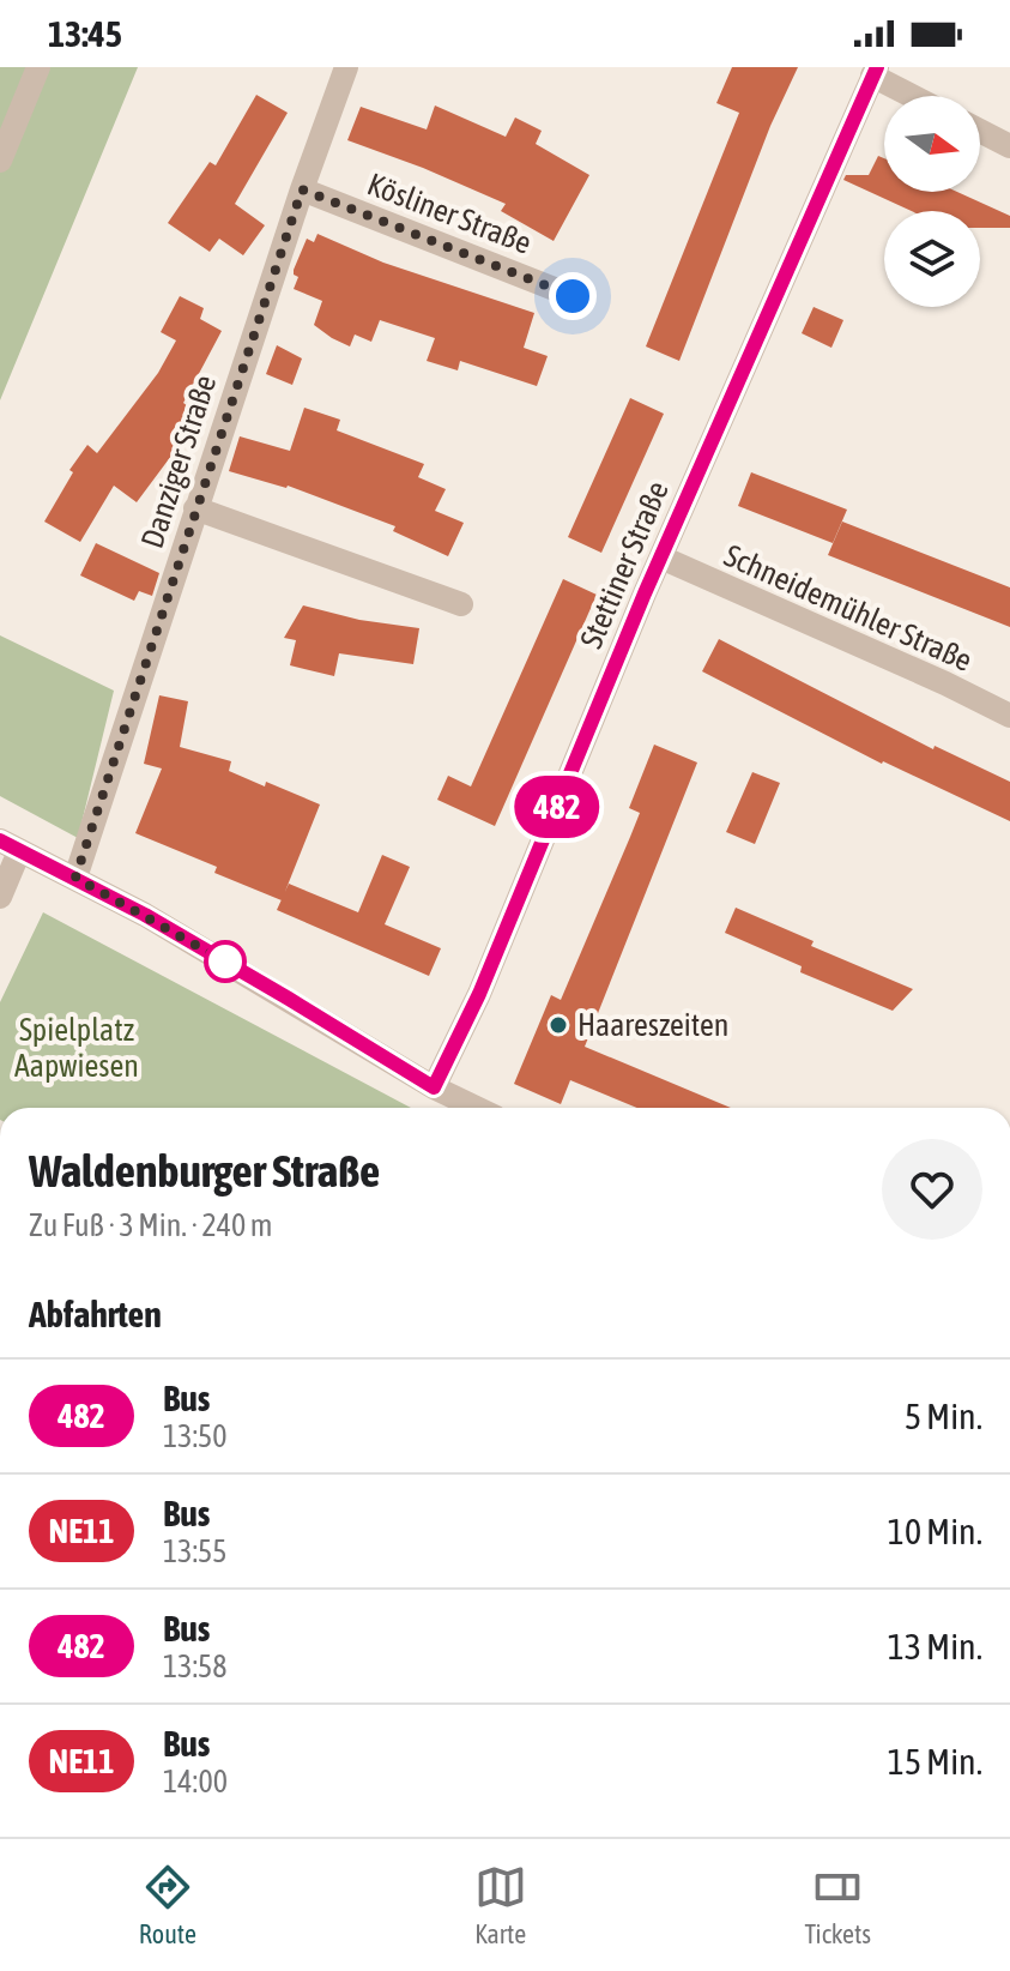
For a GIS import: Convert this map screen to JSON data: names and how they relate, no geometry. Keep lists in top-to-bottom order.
{
  "streets": {
    "street": [
      "Kösliner Straße",
      "Danziger Straße",
      "Stettiner Straße",
      "Schneidemühler Straße"
    ]
  },
  "crossings": [
    ["Kösliner Straße", "Danziger Straße"],
    ["Stettiner Straße", "Schneidemühler Straße"]
  ],
  "parks": ["Spielplatz Aapwiesen"],
  "places": ["Haareszeiten"],
  "lines": ["bus line 482"],
  "north": "right",
  "page": {
    "status": "13:45",
    "on_map": "482",
    "heading": [
      ["Waldenburger Straße", "Zu Fuß · 3 Min. · 240 m"],
      "Abfahrten"
    ],
    "list": [
      {
        "mark": "482",
        "name": "Bus",
        "note": "13:50",
        "value": "5 Min."
      },
      {
        "mark": "NE11",
        "name": "Bus",
        "note": "13:55",
        "value": "10 Min."
      },
      {
        "mark": "482",
        "name": "Bus",
        "note": "13:58",
        "value": "13 Min."
      },
      {
        "mark": "NE11",
        "name": "Bus",
        "note": "14:00",
        "value": "15 Min."
      }
    ],
    "tabs": ["Route", "Karte", "Tickets"]
  }
}
